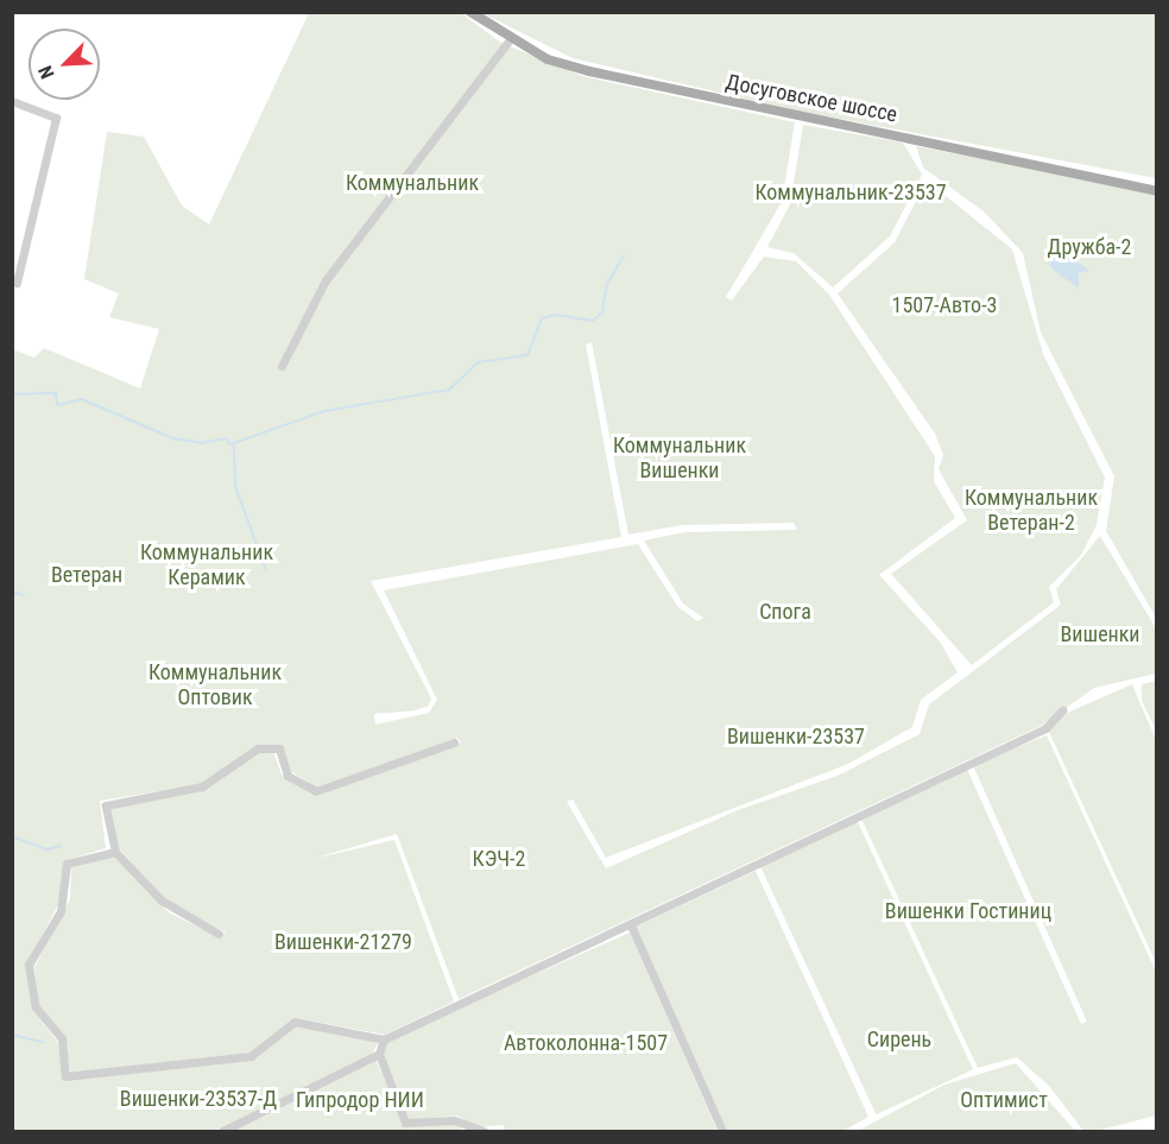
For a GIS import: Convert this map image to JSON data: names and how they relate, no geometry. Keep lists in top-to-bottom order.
{
  "streets": {
    "main road": ["Досуговское шоссе"]
  },
  "parks": [
    "Коммунальник",
    "Коммунальник-23537",
    "Дружба-2",
    "1507-Авто-3",
    "Коммунальник Вишенки",
    "Коммунальник Ветеран-2",
    "Коммунальник Керамик",
    "Ветеран",
    "Спога",
    "Вишенки",
    "Коммунальник Оптовик",
    "Вишенки-23537",
    "КЭЧ-2",
    "Вишенки Гостиниц",
    "Вишенки-21279",
    "Сирень",
    "Автоколонна-1507",
    "Вишенки-23537-Д",
    "Гипродор НИИ",
    "Оптимист"
  ],
  "north": "bottom left"
}
